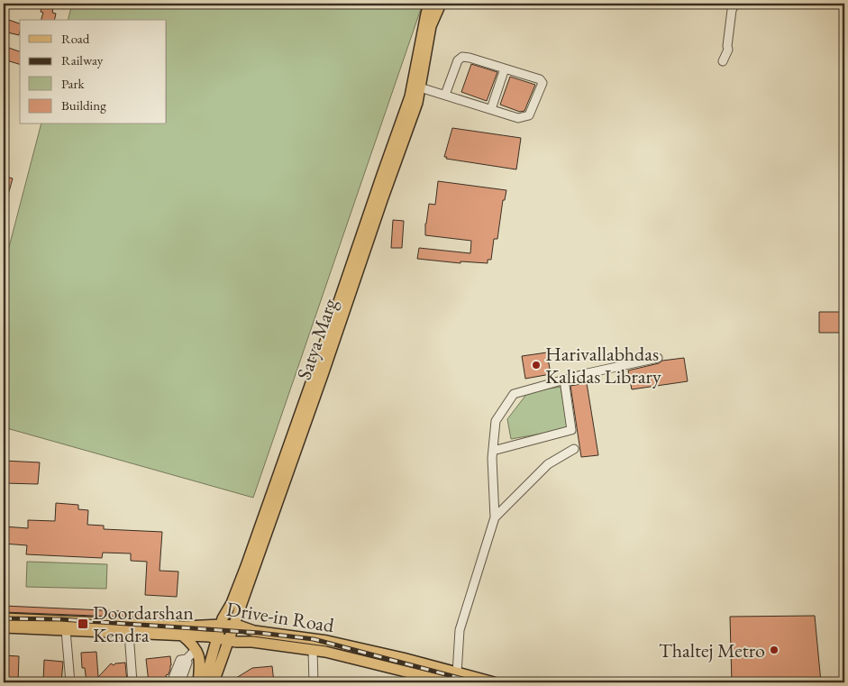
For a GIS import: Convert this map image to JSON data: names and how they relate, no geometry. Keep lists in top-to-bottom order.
{
  "streets": {
    "main road": ["Satya Marg", "Drive-in Road"]
  },
  "crossings": [
    ["Satya Marg", "Drive-in Road"]
  ],
  "places": {
    "other": ["Harivallabhdas Kalidas Library", "Thaltej Metro"],
    "transit": ["Doordarshan Kendra"]
  },
  "legend": [
    "Road",
    "Railway",
    "Park",
    "Building"
  ]
}
